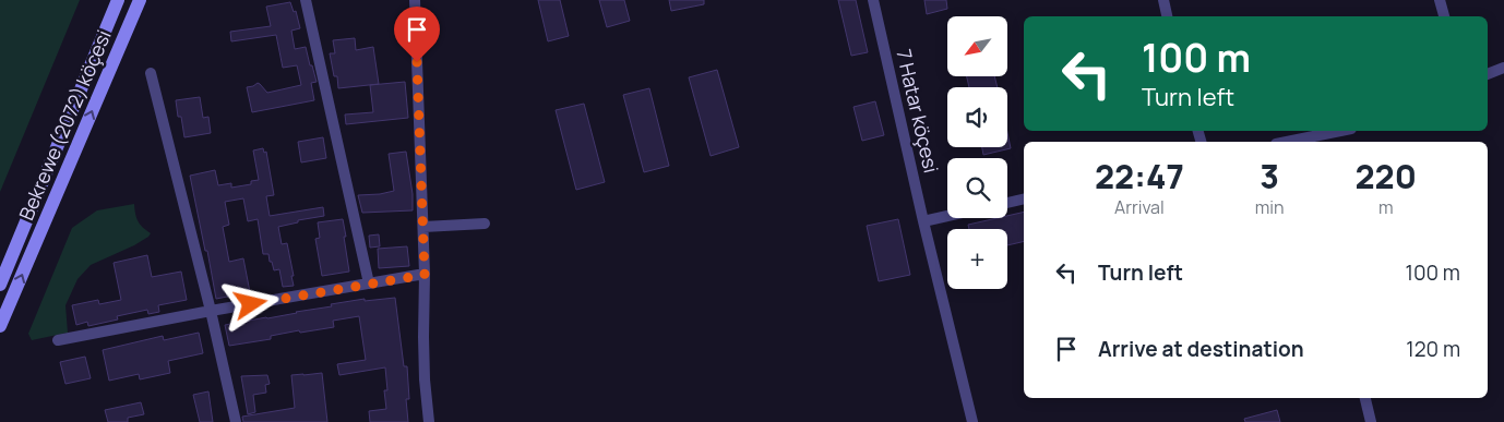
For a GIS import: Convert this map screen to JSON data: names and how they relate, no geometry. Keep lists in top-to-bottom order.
{
  "streets": {
    "main road": ["Bekrewe (2072) köçesi"],
    "street": ["7 Hatar köçesi"]
  },
  "north": "bottom left",
  "page": {
    "map_buttons": "+",
    "turn": ["100 m", "Turn left"],
    "eta": [
      "22:47",
      "Arrival",
      "3",
      "min",
      "220",
      "m"
    ],
    "list": [
      {
        "name": "Turn left",
        "value": "100 m"
      },
      {
        "name": "Arrive at destination",
        "value": "120 m"
      }
    ]
  }
}
